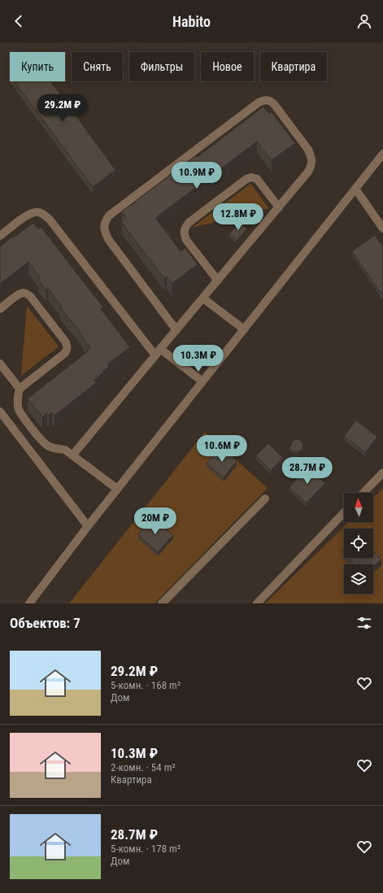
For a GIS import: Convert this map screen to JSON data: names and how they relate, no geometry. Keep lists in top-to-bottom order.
{
  "north": "top",
  "page": {
    "header": "Habito",
    "chip": [
      "Купить",
      "Снять",
      "Фильтры",
      "Новое",
      "Квартира"
    ],
    "price": [
      "29.2M ₽",
      "10.9M ₽",
      "12.8M ₽",
      "10.3M ₽",
      "10.6M ₽",
      "28.7M ₽",
      "20M ₽"
    ],
    "heading": "Объектов: 7",
    "list": [
      {
        "name": "29.2M ₽",
        "note": "5-комн. · 168 m² · Дом"
      },
      {
        "name": "10.3M ₽",
        "note": "2-комн. · 54 m² · Квартира"
      },
      {
        "name": "28.7M ₽",
        "note": "5-комн. · 178 m² · Дом"
      }
    ]
  }
}
